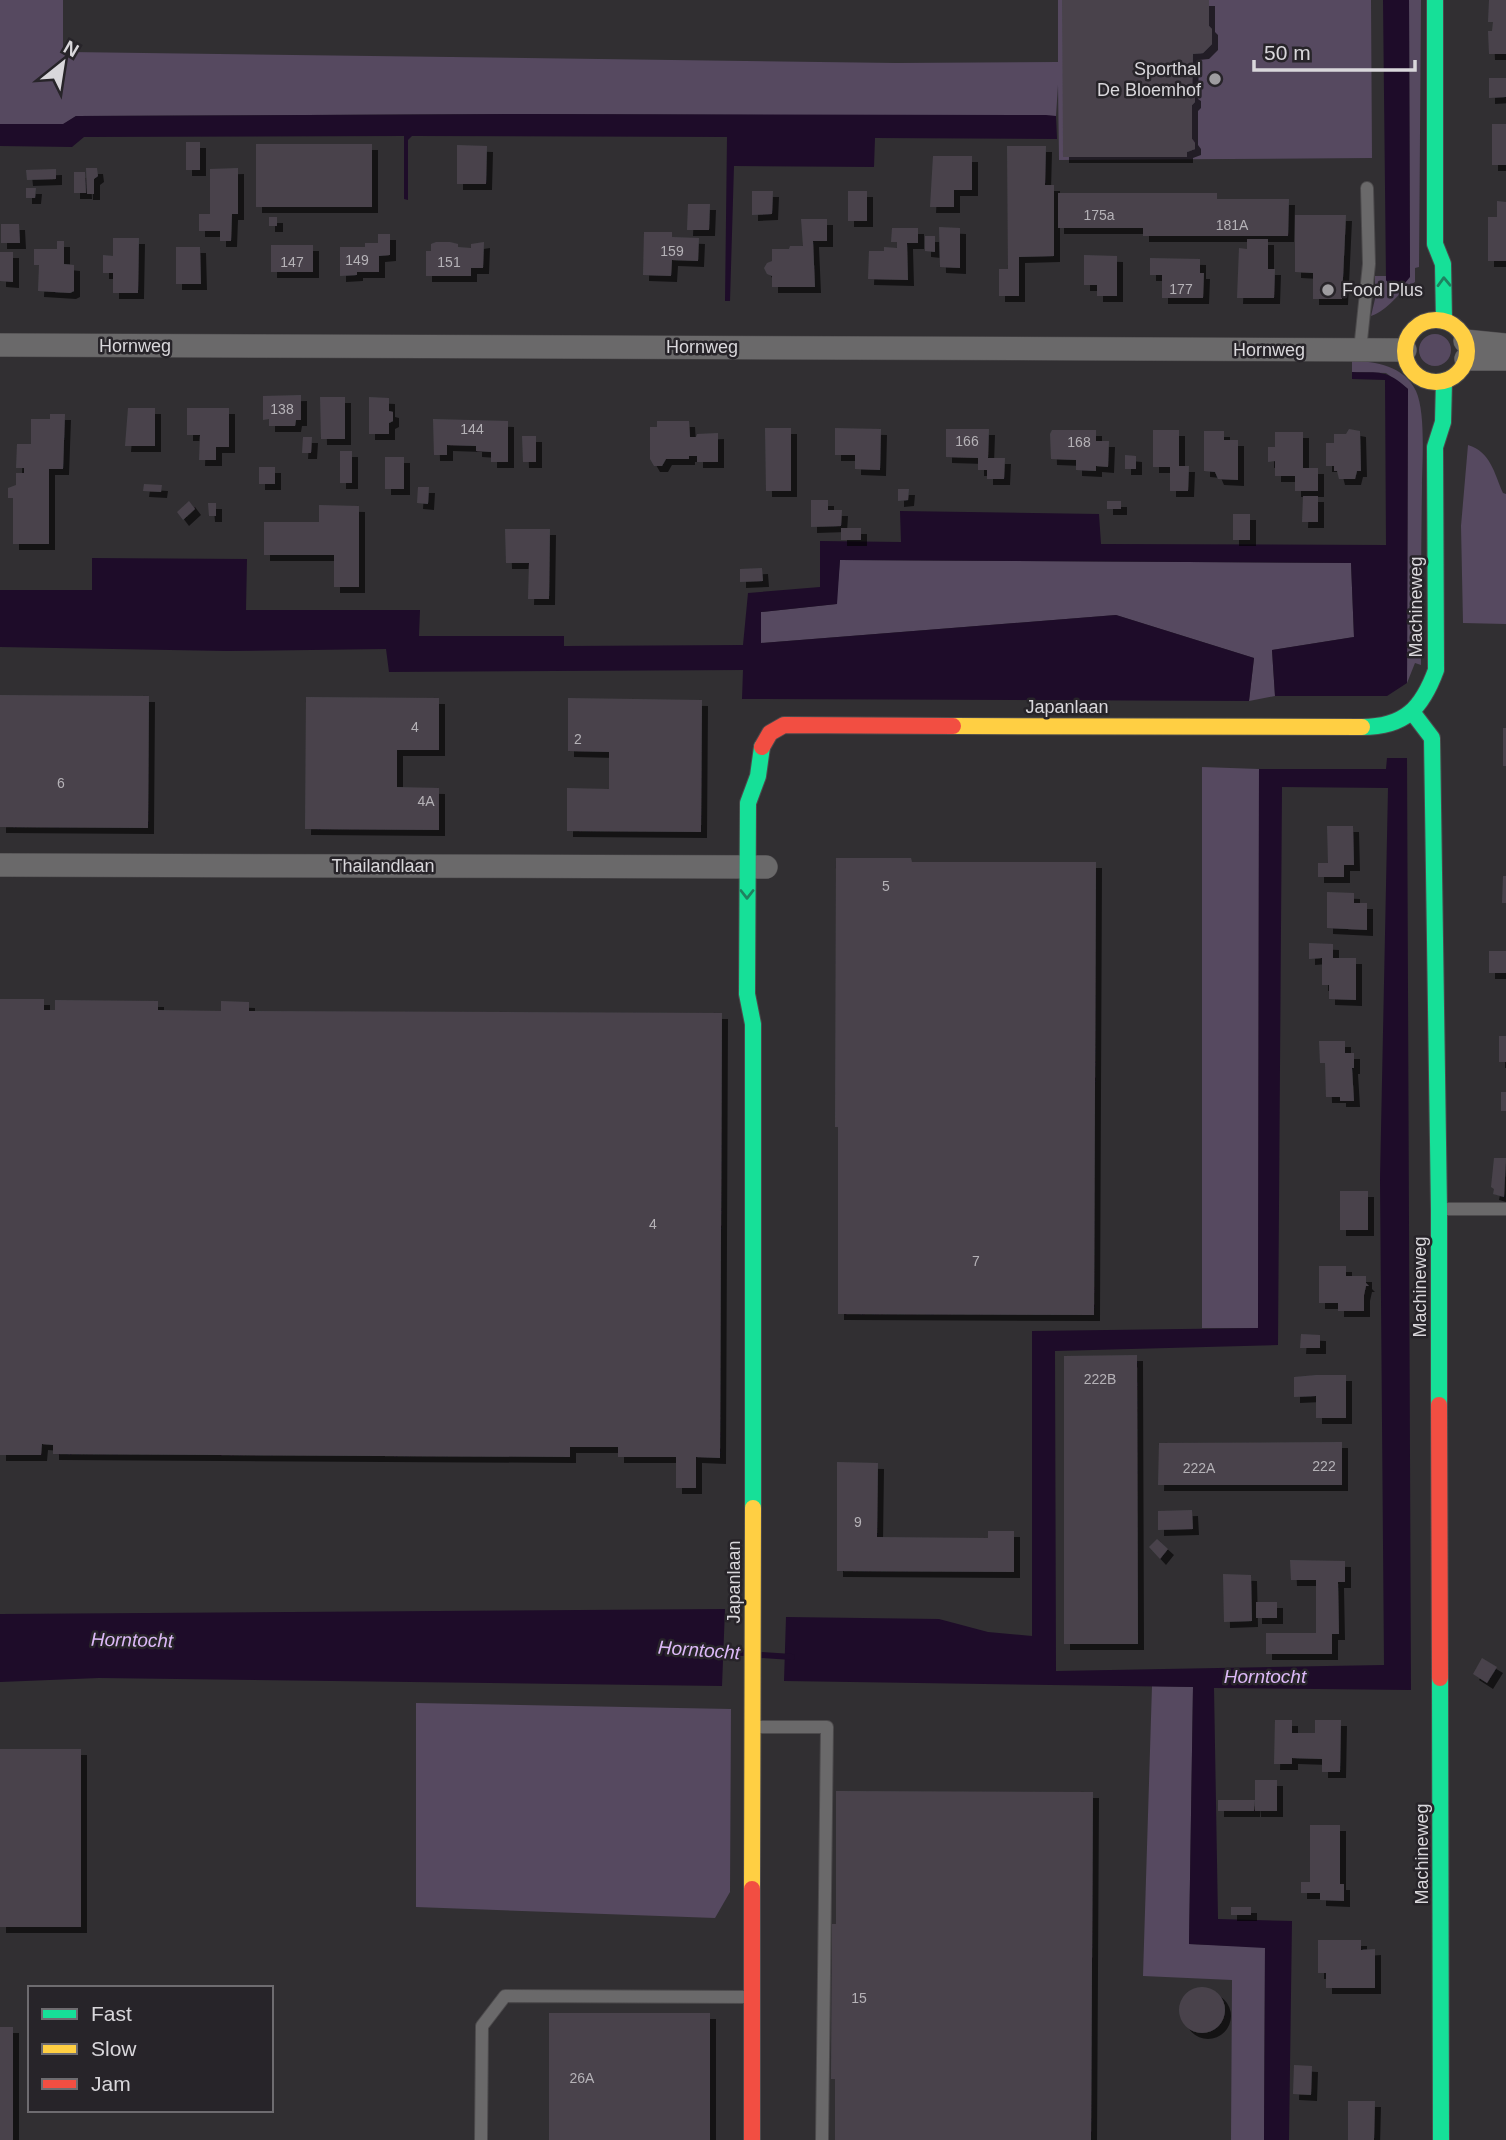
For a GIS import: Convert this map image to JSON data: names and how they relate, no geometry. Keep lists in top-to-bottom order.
{
  "streets": {
    "street": [
      "Hornweg",
      "Machineweg",
      "Japanlaan",
      "Thailandlaan"
    ]
  },
  "crossings": [
    ["Hornweg", "Machineweg"],
    ["Machineweg", "Japanlaan"],
    ["Japanlaan", "Thailandlaan"]
  ],
  "water": ["Horntocht"],
  "places": ["Sporthal De Bloemhof", "Food Plus"],
  "house_numbers": [
    "175a",
    "181A",
    "159",
    "149",
    "147",
    "151",
    "177",
    "138",
    "144",
    "166",
    "168",
    "4",
    "2",
    "6",
    "4A",
    "5",
    "4",
    "7",
    "222B",
    "222",
    "222A",
    "9",
    "15",
    "26A"
  ],
  "legend": ["Fast", "Slow", "Jam"],
  "scale_bar": "50 m",
  "north": "top right"
}
